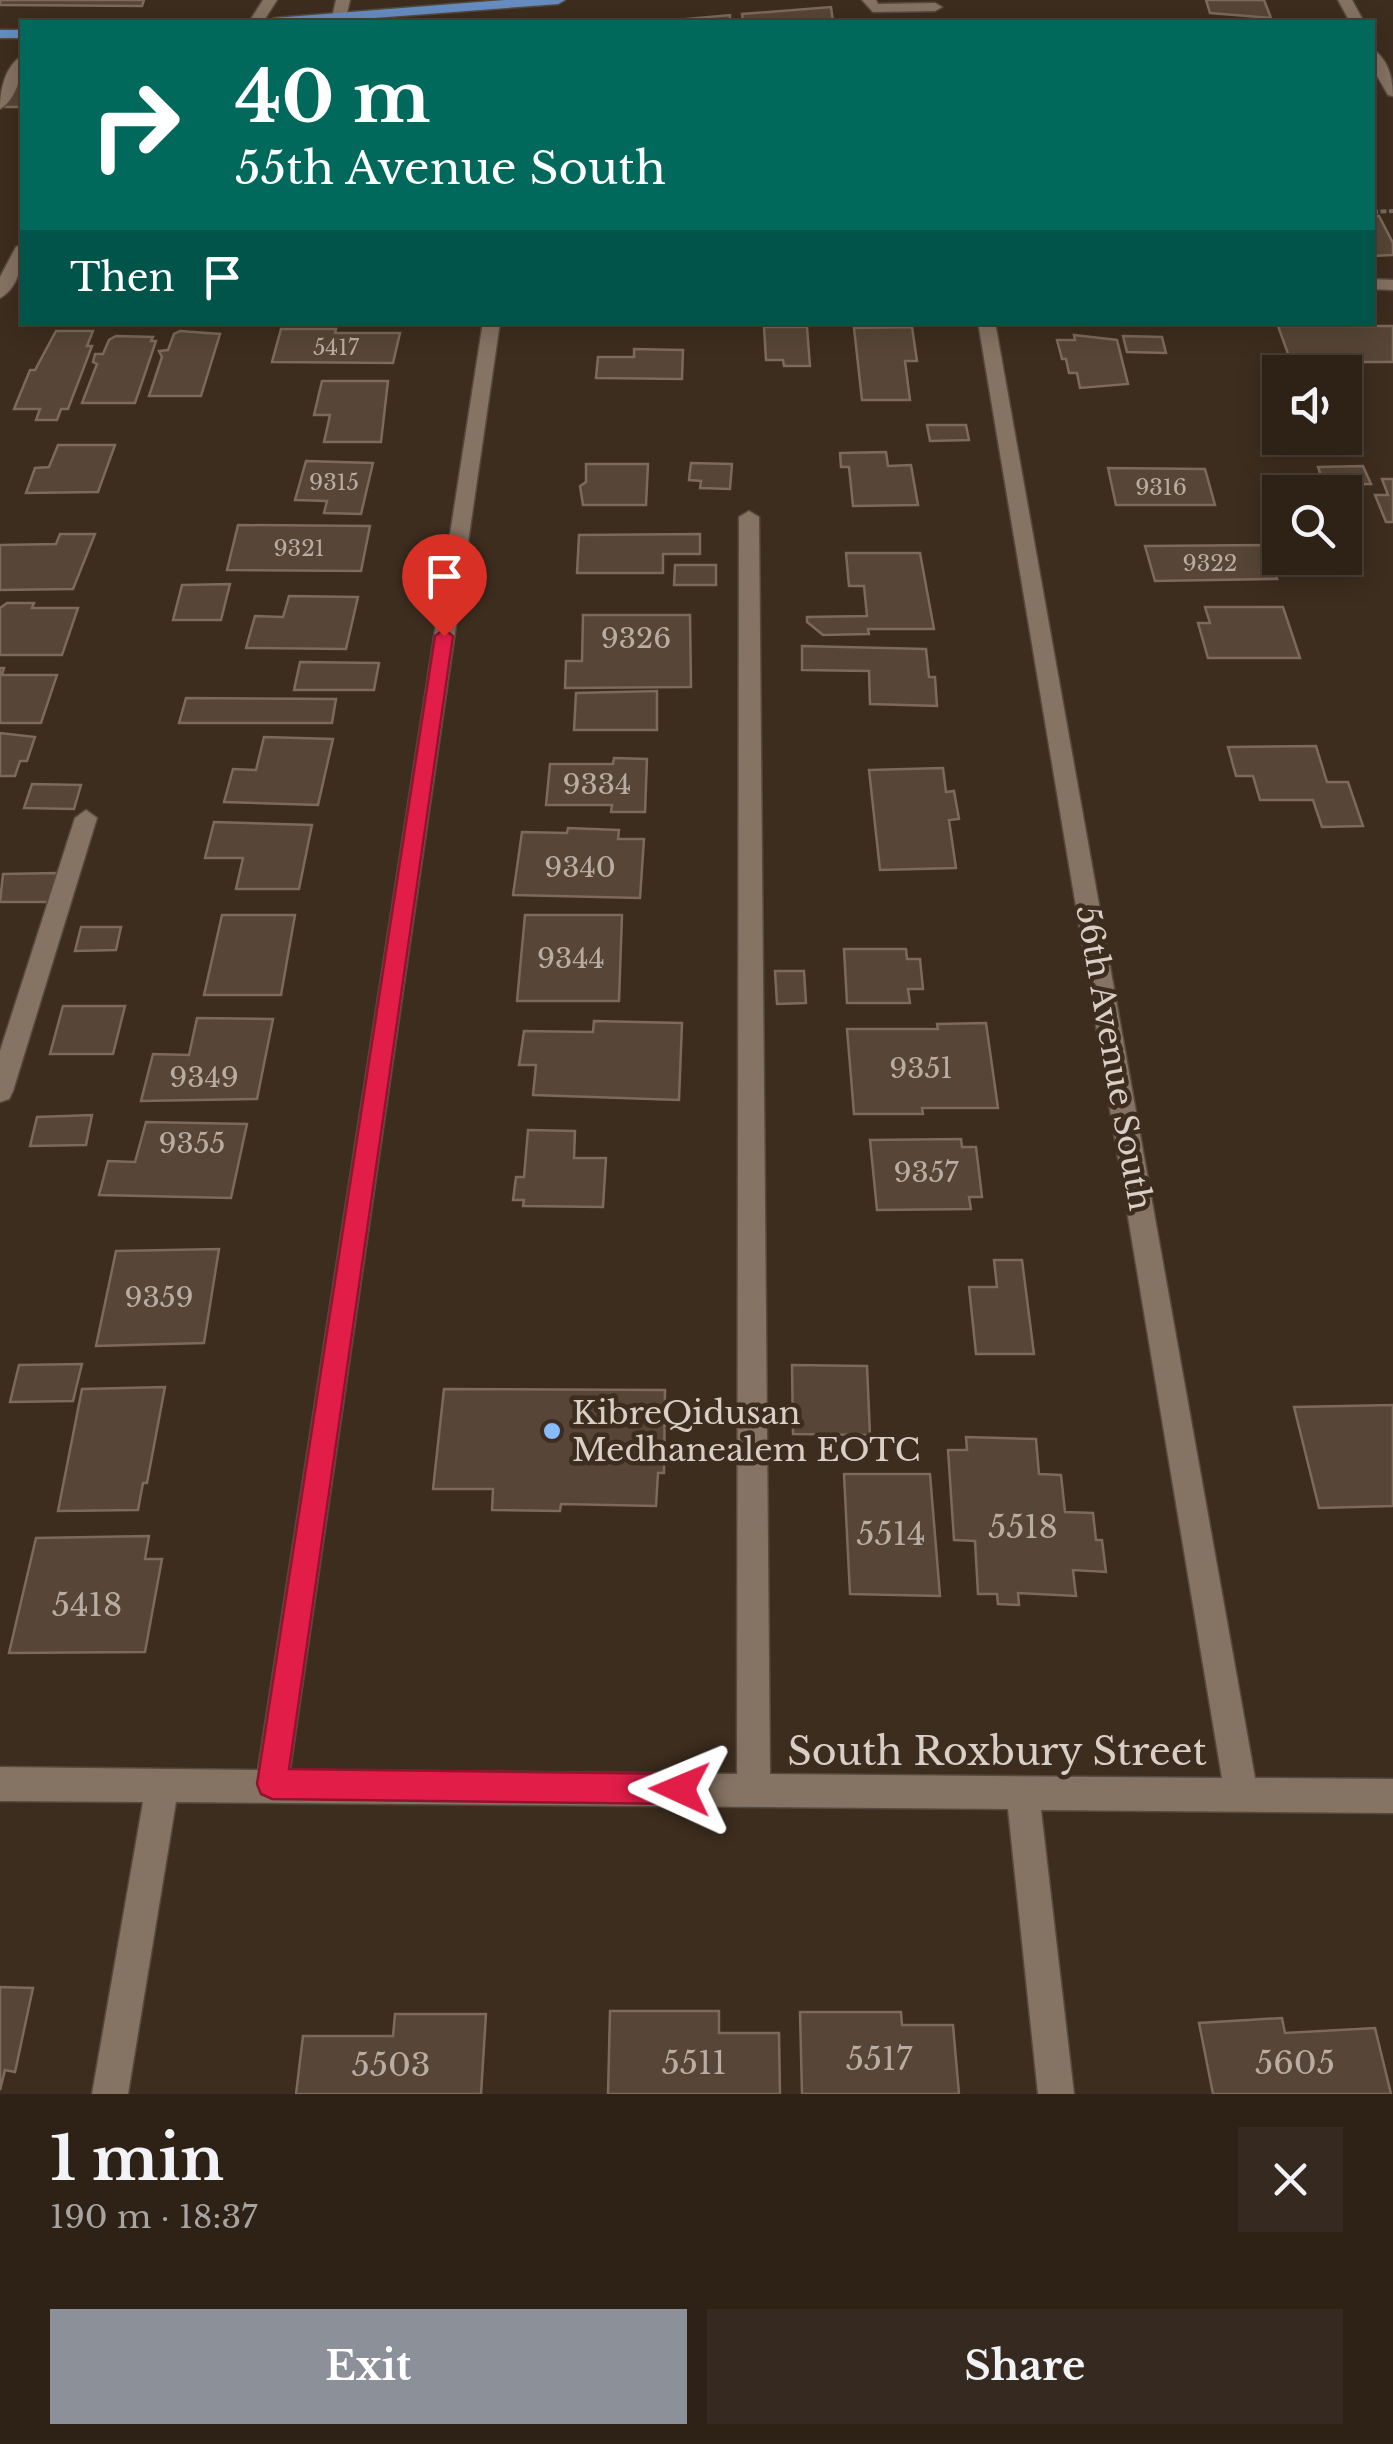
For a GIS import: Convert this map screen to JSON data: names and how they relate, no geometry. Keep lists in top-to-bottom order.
{
  "streets": {
    "street": ["56th Avenue South", "South Roxbury Street"]
  },
  "crossings": [
    ["56th Avenue South", "South Roxbury Street"]
  ],
  "places": ["KibreQidusan Medhanealem EOTC"],
  "house_numbers": [
    "5417",
    "9315",
    "9316",
    "9321",
    "9322",
    "9326",
    "9334",
    "9340",
    "9344",
    "9351",
    "9349",
    "9355",
    "9357",
    "9359",
    "5518",
    "5514",
    "5418",
    "5517",
    "5511",
    "5605",
    "5503"
  ],
  "page": {
    "turn": ["40 m", "55th Avenue South"],
    "then": "Then",
    "heading": ["1 min", "190 m · 18:37"],
    "buttons": ["Exit", "Share"]
  }
}
